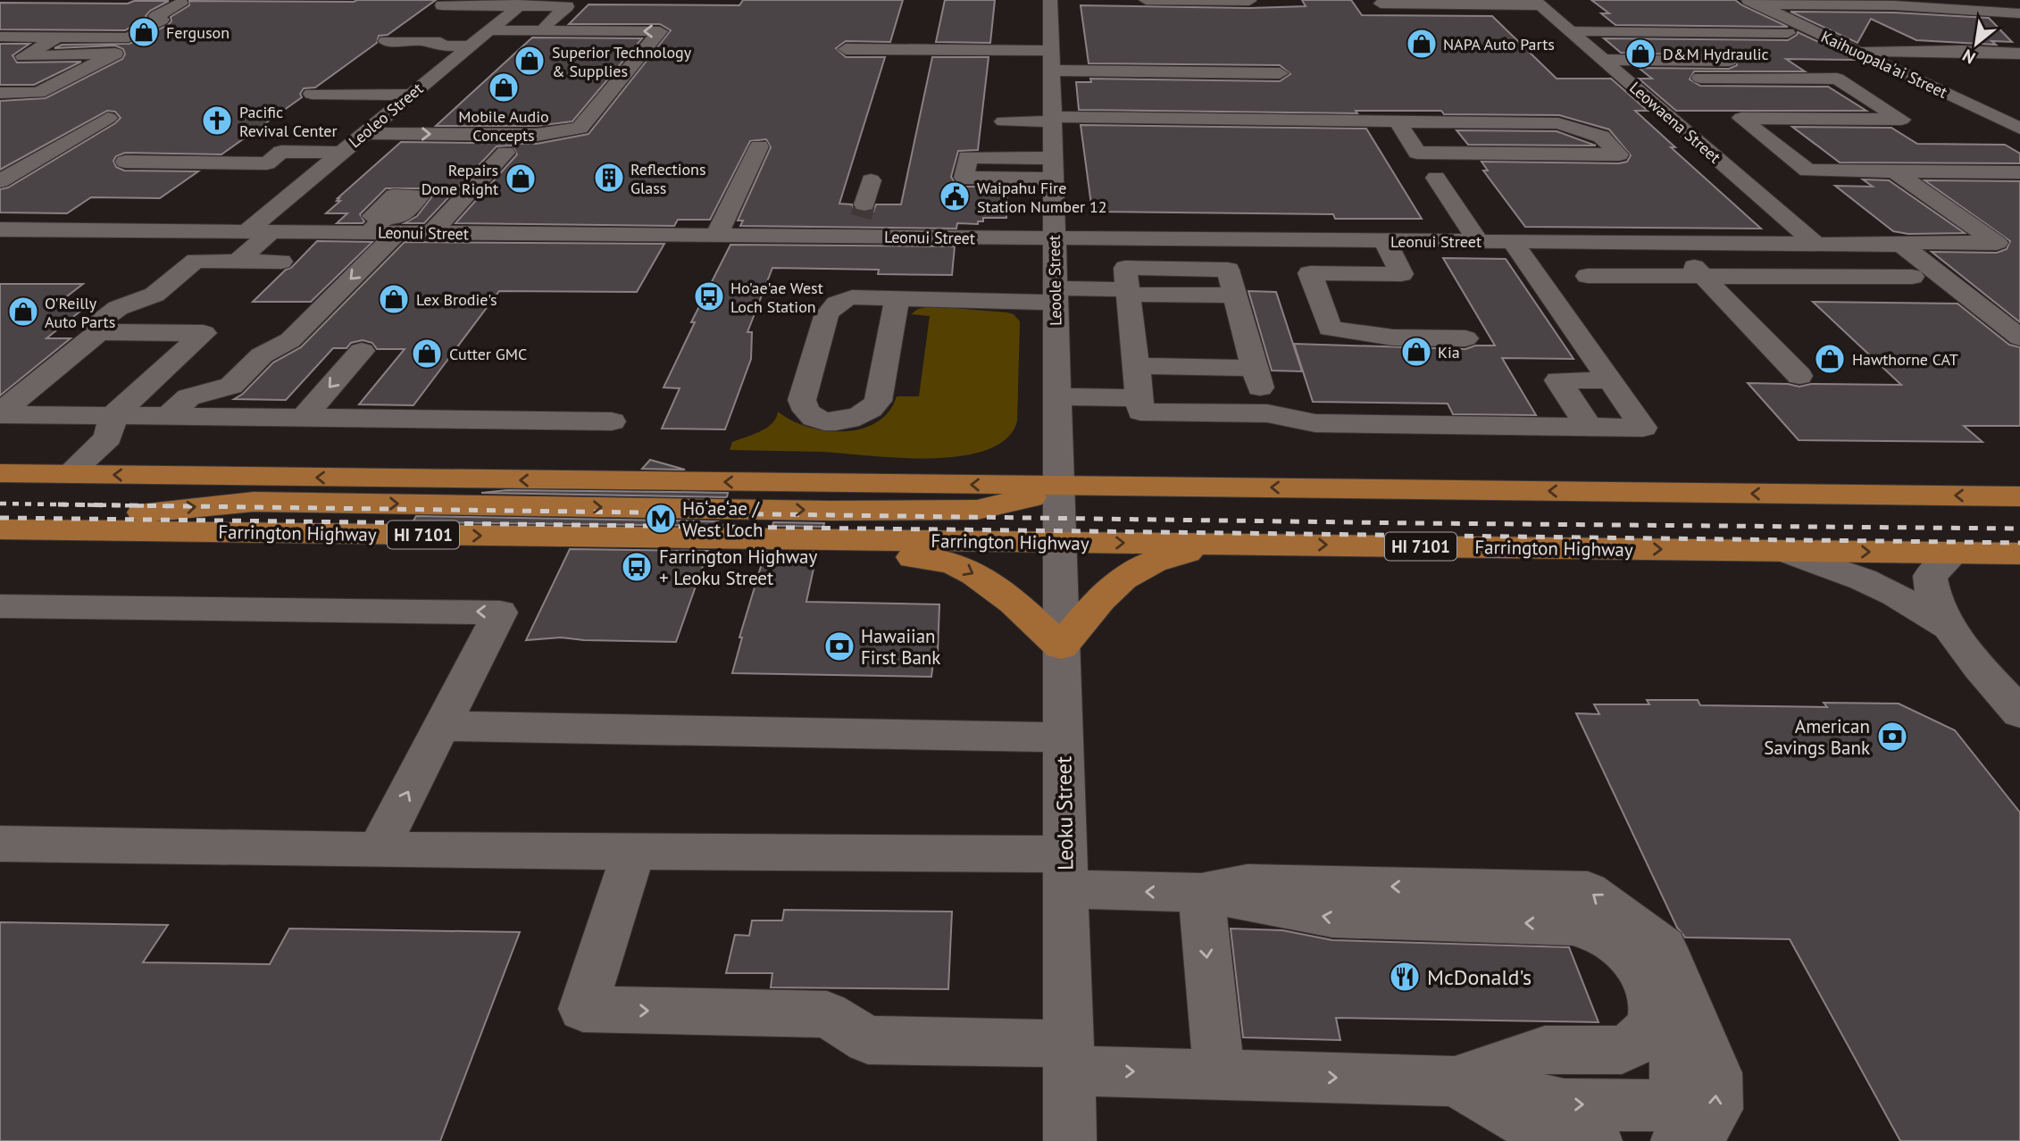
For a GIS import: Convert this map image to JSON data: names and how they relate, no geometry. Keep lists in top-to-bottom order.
{
  "streets": {
    "main road": ["Farrington Highway", "HI 7101"],
    "street": [
      "Kaihuopala'ai Street",
      "Leoleo Street",
      "Leowaena Street",
      "Leonui Street",
      "Leoole Street",
      "Leoku Street"
    ]
  },
  "crossings": [
    ["Leoleo Street", "Leonui Street"],
    ["Leowaena Street", "Leonui Street"],
    ["Leonui Street", "Leoole Street"],
    ["Leoole Street", "Leoku Street"],
    ["Farrington Highway", "Leoku Street"]
  ],
  "places": {
    "shop": [
      "Ferguson",
      "NAPA Auto Parts",
      "D&M Hydraulic",
      "Superior Technology & Supplies",
      "Mobile Audio Concepts",
      "Repairs Done Right",
      "Lex Brodie's",
      "O'Reilly Auto Parts",
      "Kia",
      "Cutter GMC",
      "Hawthorne CAT"
    ],
    "church": ["Pacific Revival Center"],
    "building": ["Reflections Glass"],
    "public building": ["Waipahu Fire Station Number 12"],
    "bus stop": ["Ho'ae'ae West Loch Station", "Farrington Highway + Leoku Street"],
    "metro station": ["Hō‘ae‘ae / West Loch"],
    "bank": ["Hawaiian First Bank", "American Savings Bank"],
    "restaurant": ["McDonald's"]
  },
  "north": "bottom left"
}
